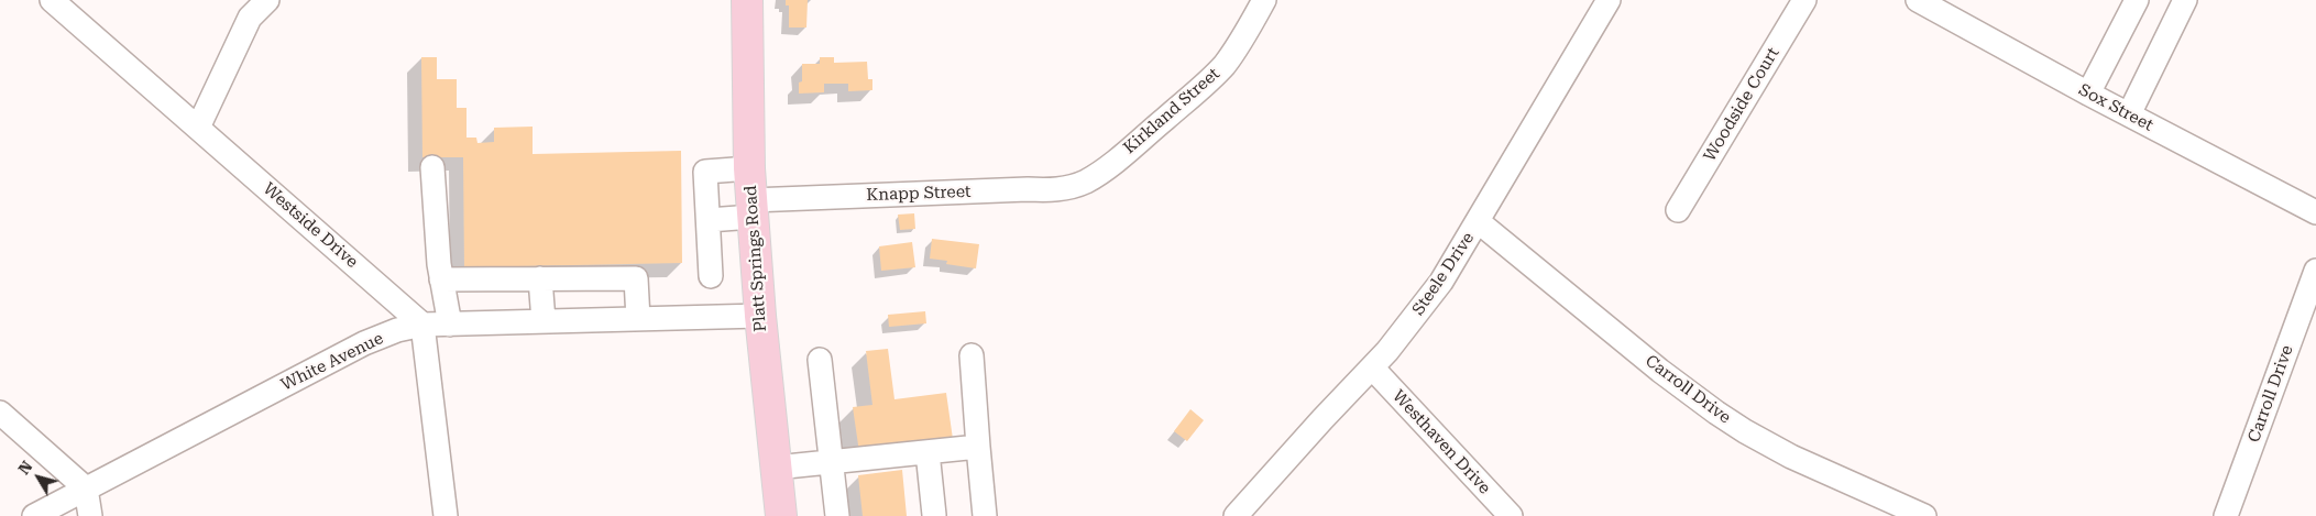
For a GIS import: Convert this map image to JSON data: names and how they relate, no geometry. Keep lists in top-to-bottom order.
{
  "streets": {
    "main road": ["Platt Springs Road"],
    "street": [
      "Woodside Court",
      "Sox Street",
      "Kirkland Street",
      "Knapp Street",
      "Westside Drive",
      "Steele Drive",
      "White Avenue",
      "Carroll Drive",
      "Westhaven Drive"
    ]
  },
  "crossings": [
    ["Kirkland Street", "Knapp Street"],
    ["Knapp Street", "Platt Springs Road"],
    ["Westside Drive", "White Avenue"],
    ["Platt Springs Road", "White Avenue"],
    ["Steele Drive", "Carroll Drive"],
    ["Steele Drive", "Westhaven Drive"]
  ],
  "north": "top left"
}
